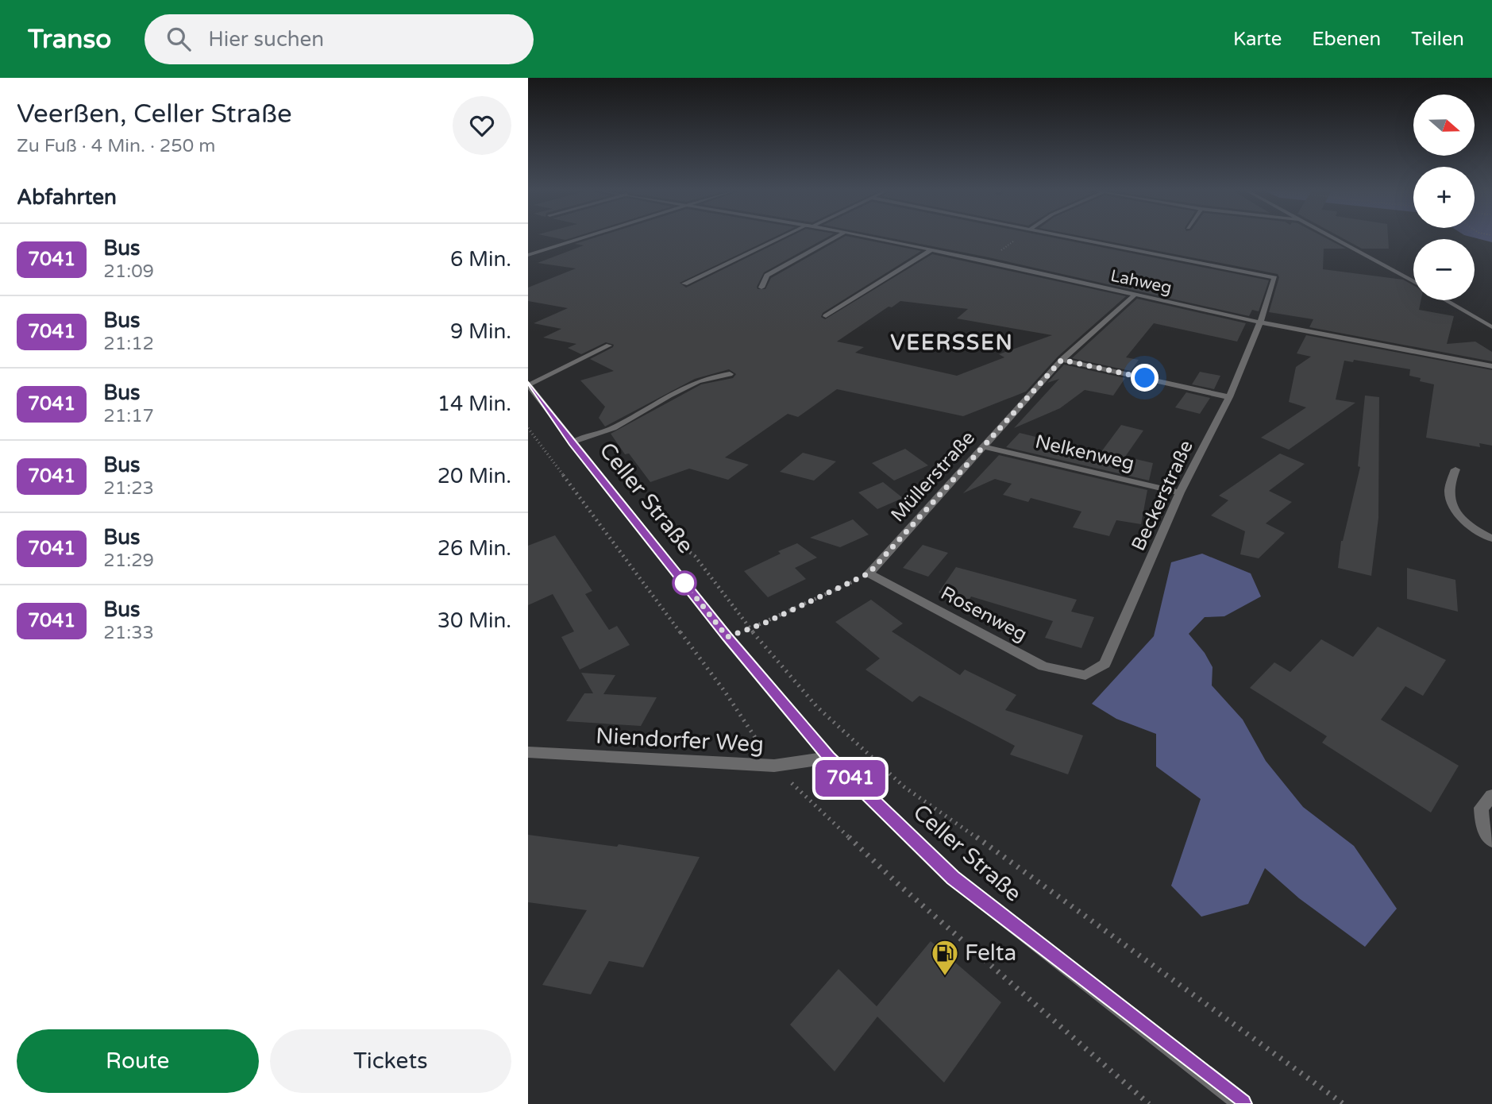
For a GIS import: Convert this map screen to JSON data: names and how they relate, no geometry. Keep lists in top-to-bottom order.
{
  "streets": {
    "street": [
      "Lahweg",
      "Nelkenweg",
      "Müllerstraße",
      "Beckerstraße",
      "Celler Straße",
      "Rosenweg",
      "Niendorfer Weg"
    ]
  },
  "crossings": [
    ["Lahweg", "Müllerstraße"],
    ["Lahweg", "Beckerstraße"],
    ["Nelkenweg", "Müllerstraße"],
    ["Nelkenweg", "Beckerstraße"],
    ["Müllerstraße", "Rosenweg"],
    ["Beckerstraße", "Rosenweg"],
    ["Celler Straße", "Niendorfer Weg"]
  ],
  "districts": ["VEERSSEN"],
  "places": {
    "fuel station": ["Felta"]
  },
  "lines": ["bus line 7041"],
  "north": "right",
  "page": {
    "header": "Transo",
    "search": "Hier suchen",
    "nav": ["Karte", "Ebenen", "Teilen"],
    "heading": [
      ["Veerßen, Celler Straße", "Zu Fuß · 4 Min. · 250 m"],
      "Abfahrten"
    ],
    "on_map": "7041",
    "map_buttons": ["+", "−"],
    "list": [
      {
        "mark": "7041",
        "name": "Bus",
        "note": "21:09",
        "value": "6 Min."
      },
      {
        "mark": "7041",
        "name": "Bus",
        "note": "21:12",
        "value": "9 Min."
      },
      {
        "mark": "7041",
        "name": "Bus",
        "note": "21:17",
        "value": "14 Min."
      },
      {
        "mark": "7041",
        "name": "Bus",
        "note": "21:23",
        "value": "20 Min."
      },
      {
        "mark": "7041",
        "name": "Bus",
        "note": "21:29",
        "value": "26 Min."
      },
      {
        "mark": "7041",
        "name": "Bus",
        "note": "21:33",
        "value": "30 Min."
      }
    ],
    "buttons": ["Route", "Tickets"]
  }
}
